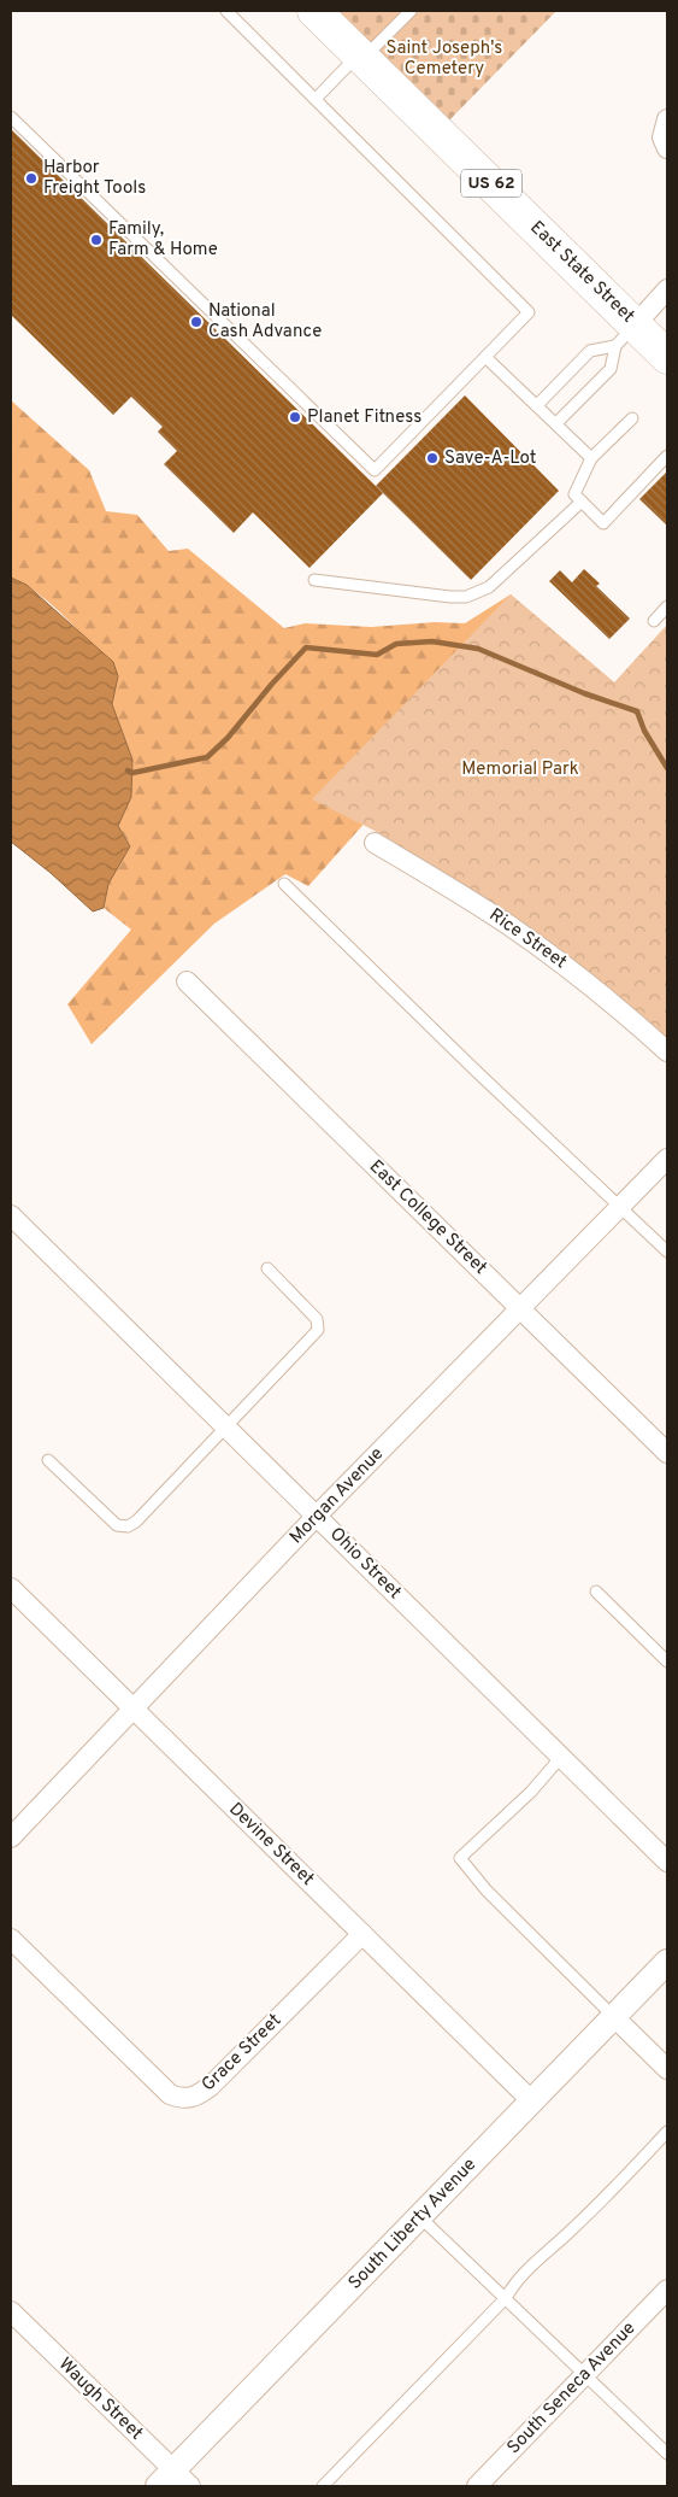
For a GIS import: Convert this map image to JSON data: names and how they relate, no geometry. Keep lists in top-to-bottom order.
{
  "streets": {
    "highway": ["US 62", "East State Street"],
    "street": [
      "Rice Street",
      "East College Street",
      "Morgan Avenue",
      "Ohio Street",
      "Devine Street",
      "Grace Street",
      "South Liberty Avenue",
      "South Seneca Avenue",
      "Waugh Street"
    ]
  },
  "crossings": [
    ["East College Street", "Morgan Avenue"],
    ["Morgan Avenue", "Ohio Street"],
    ["Morgan Avenue", "Devine Street"],
    ["Devine Street", "Grace Street"],
    ["Devine Street", "South Liberty Avenue"],
    ["South Liberty Avenue", "Waugh Street"]
  ],
  "parks": ["Saint Joseph's Cemetery", "Memorial Park"],
  "places": [
    "Harbor Freight Tools",
    "Family, Farm & Home",
    "National Cash Advance",
    "Planet Fitness",
    "Save-A-Lot"
  ]
}
